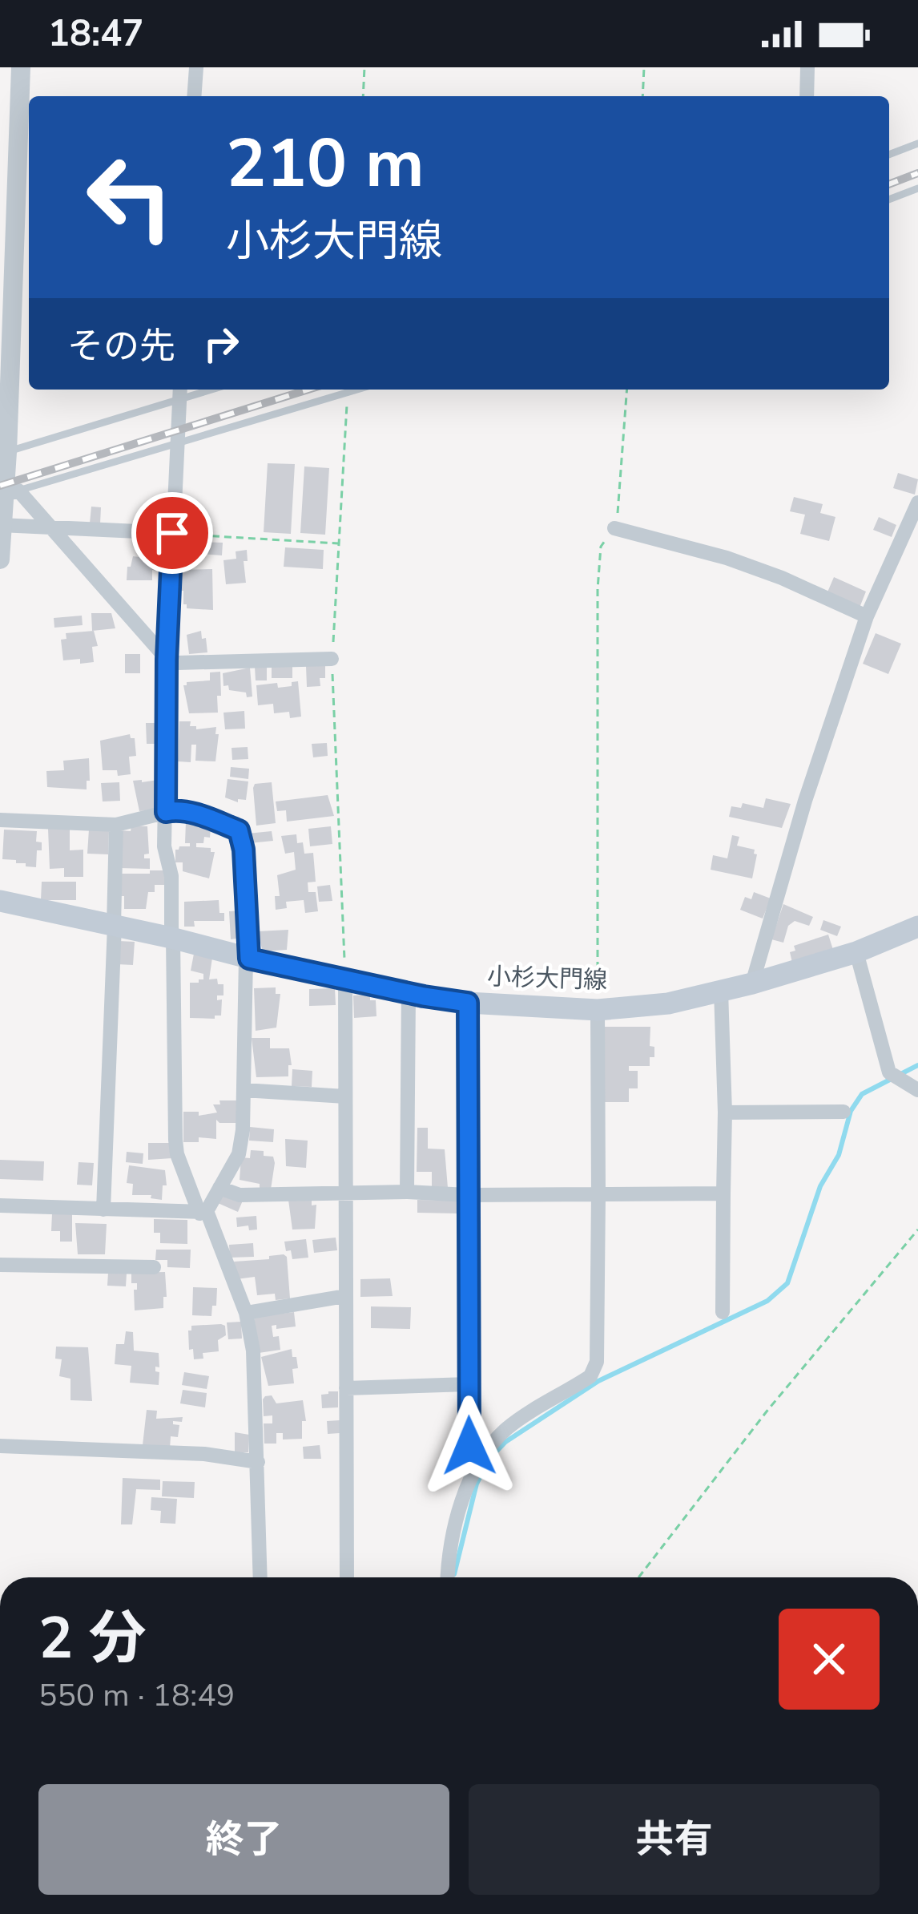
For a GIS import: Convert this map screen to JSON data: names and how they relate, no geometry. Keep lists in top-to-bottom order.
{
  "streets": {
    "main road": ["小杉大門線"]
  },
  "page": {
    "status": "18:47",
    "turn": ["210 m", "小杉大門線"],
    "then": "その先",
    "heading": ["2 分", "550 m · 18:49"],
    "buttons": ["終了", "共有"]
  }
}
